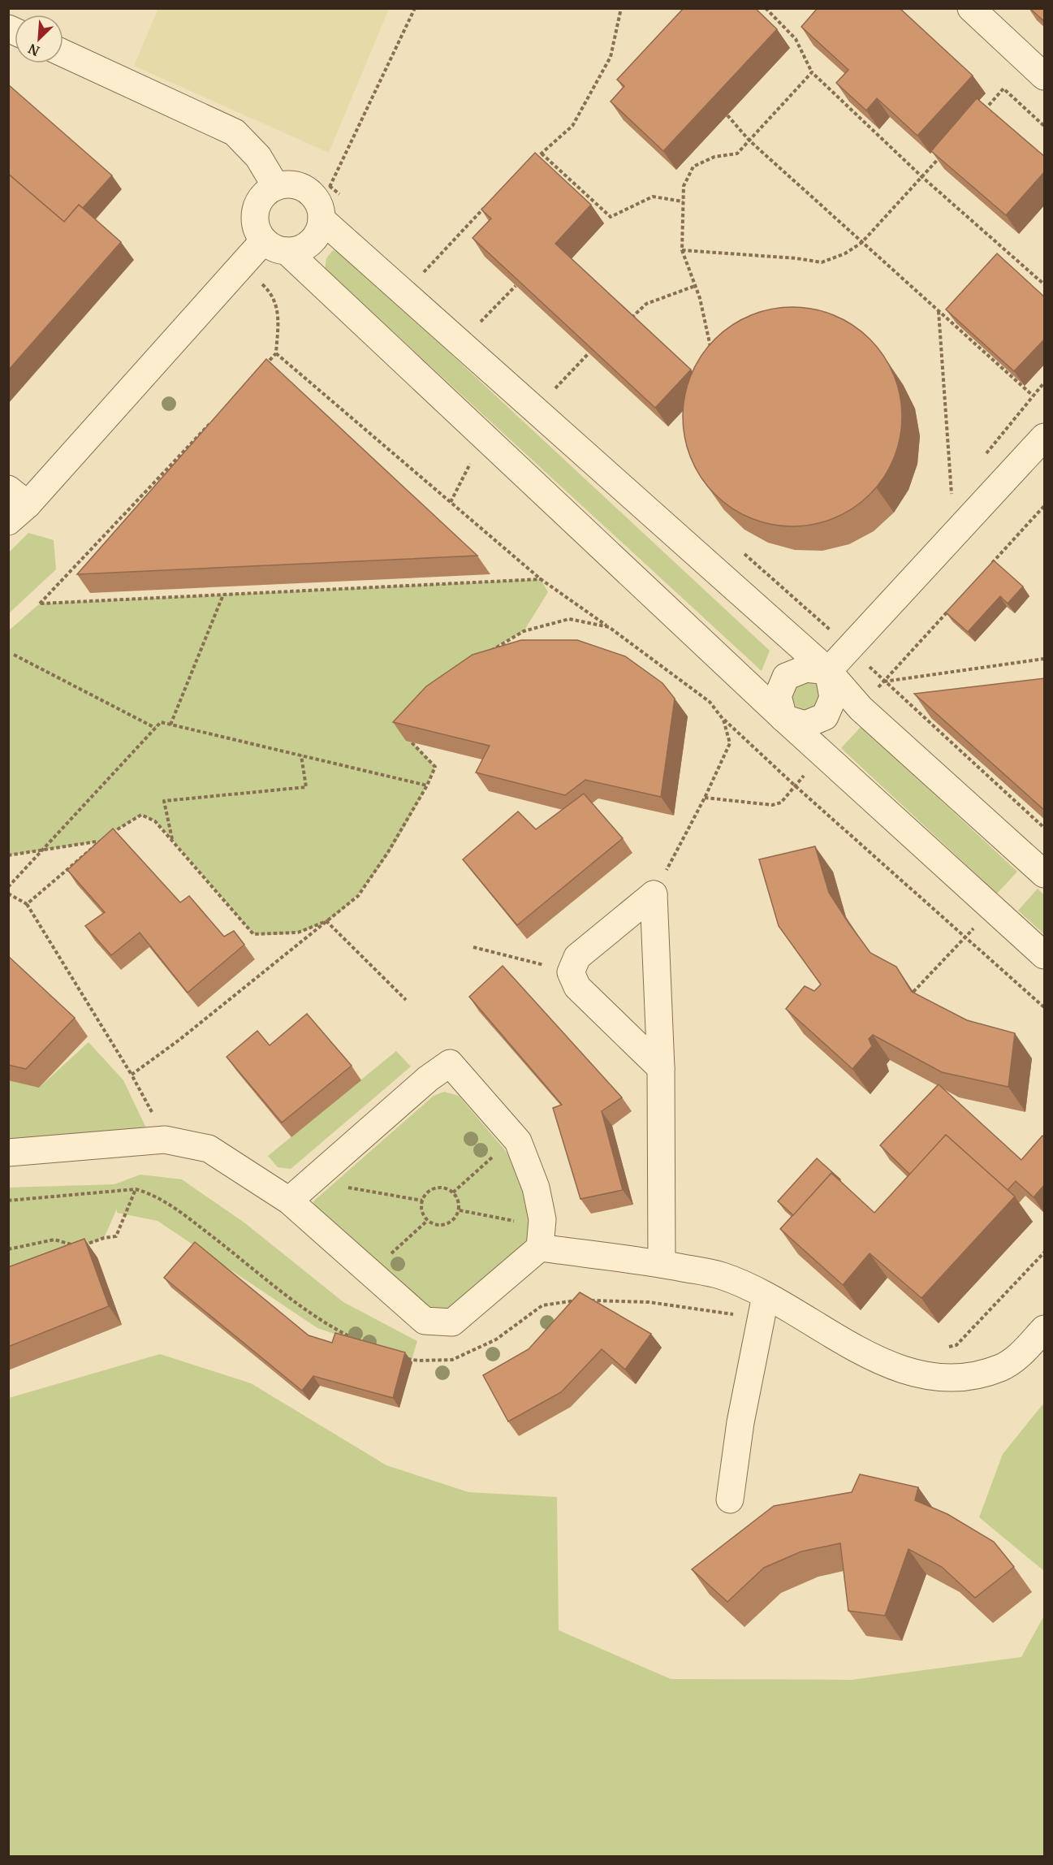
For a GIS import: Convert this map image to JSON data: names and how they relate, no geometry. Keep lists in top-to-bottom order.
{
  "north": "bottom left"
}
